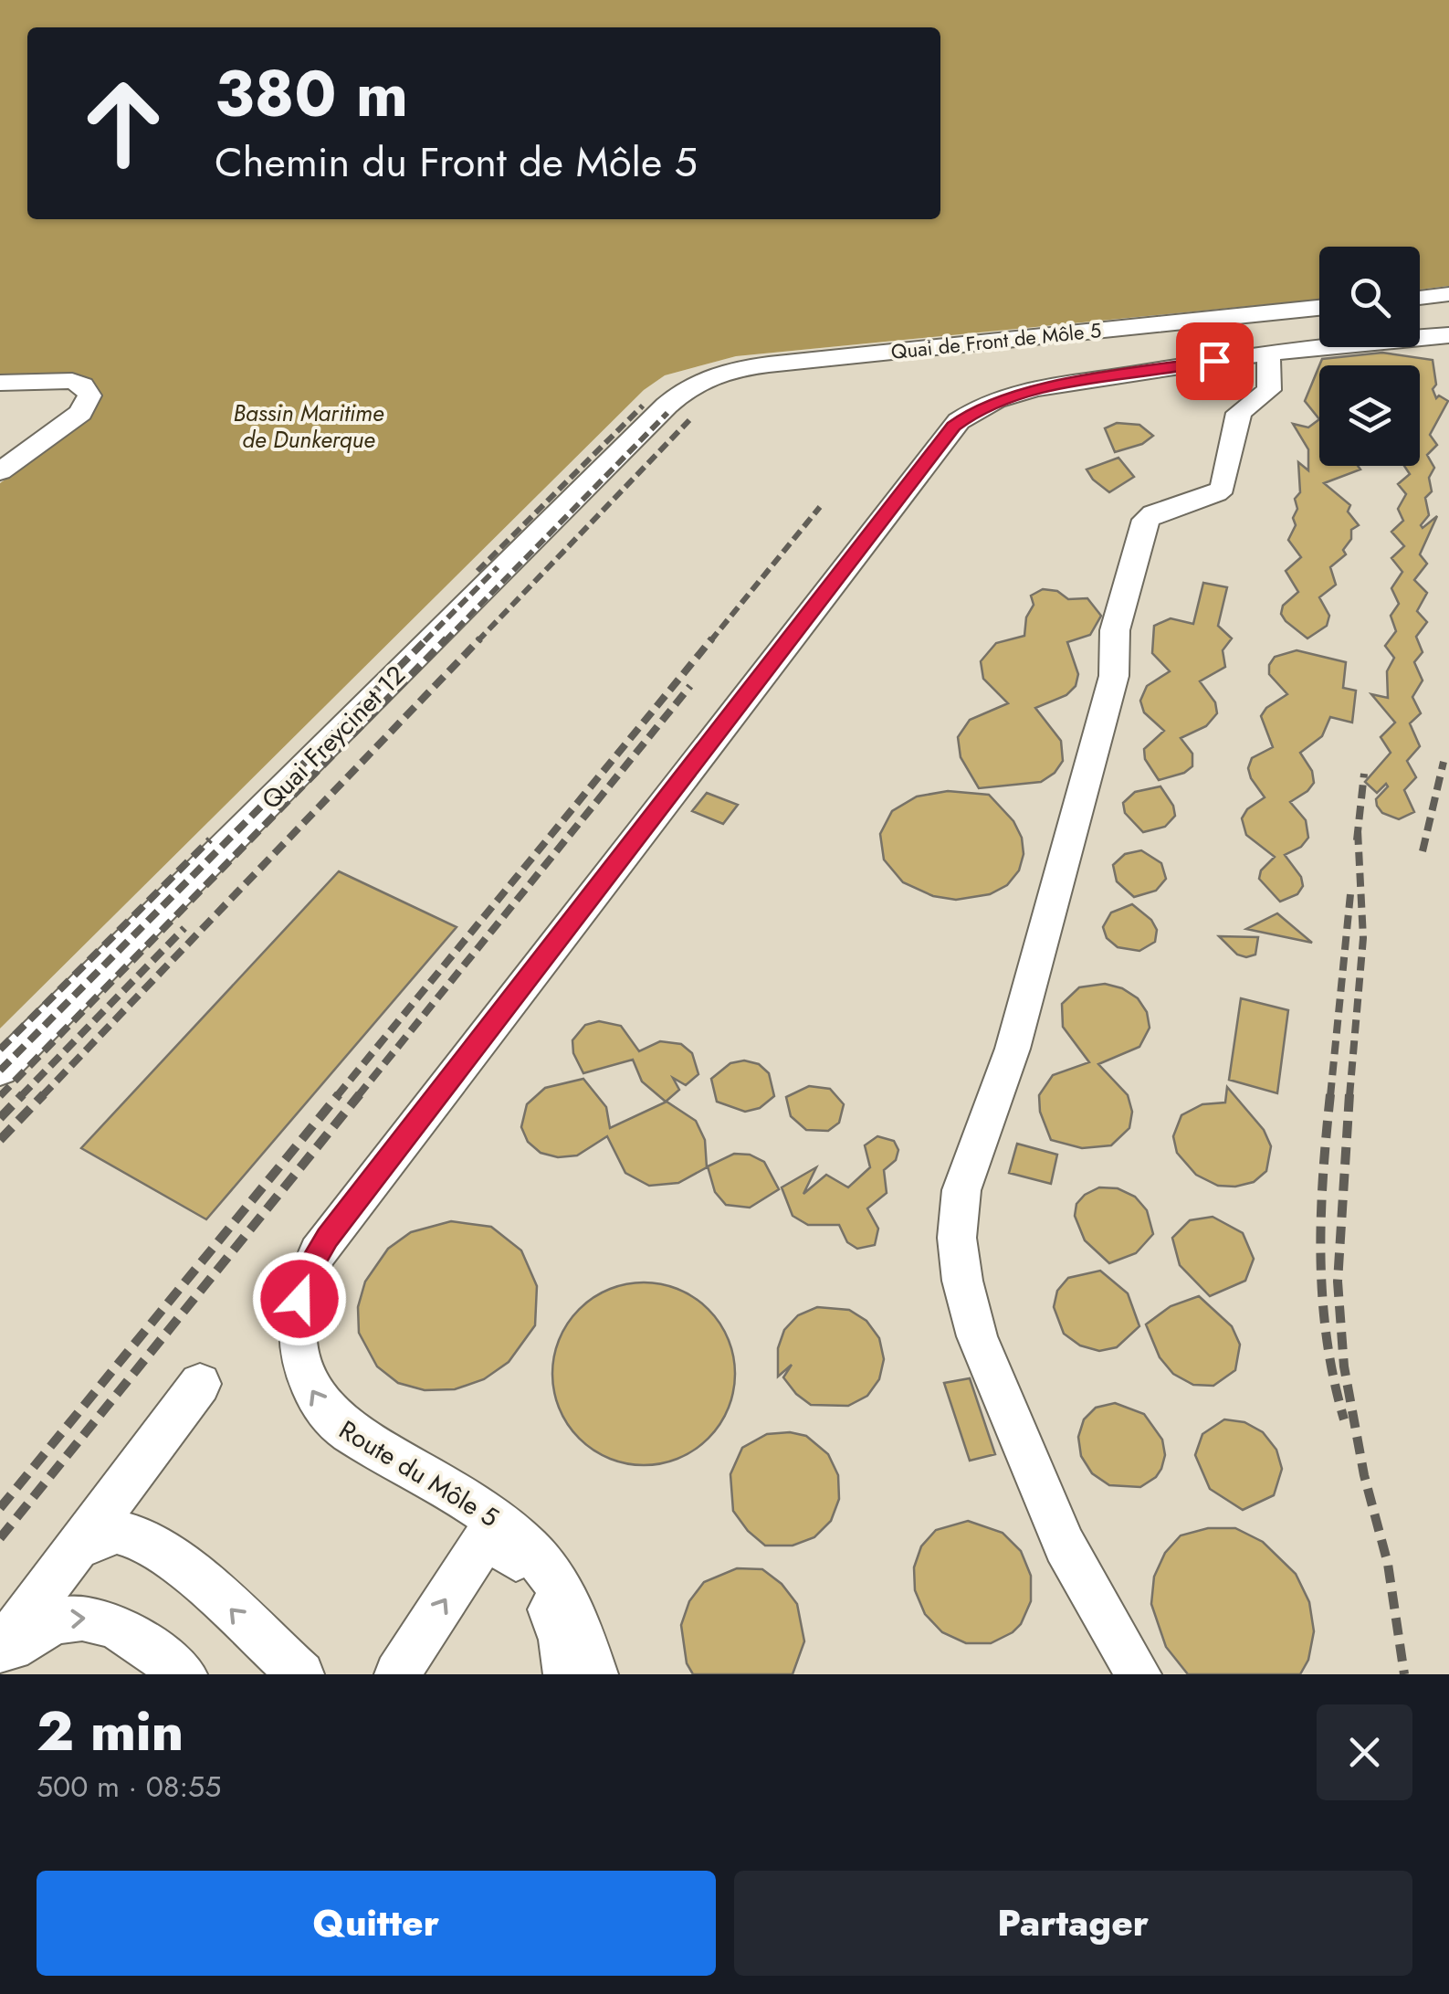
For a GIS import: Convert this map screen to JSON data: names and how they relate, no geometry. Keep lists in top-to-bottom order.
{
  "streets": {
    "street": ["Quai de Front de Môle 5", "Quai Freycinet 12", "Route du Môle 5"]
  },
  "crossings": [
    ["Quai de Front de Môle 5", "Quai Freycinet 12"]
  ],
  "water": ["Bassin Maritime de Dunkerque"],
  "page": {
    "turn": ["380 m", "Chemin du Front de Môle 5"],
    "heading": ["2 min", "500 m · 08:55"],
    "buttons": ["Quitter", "Partager"]
  }
}
